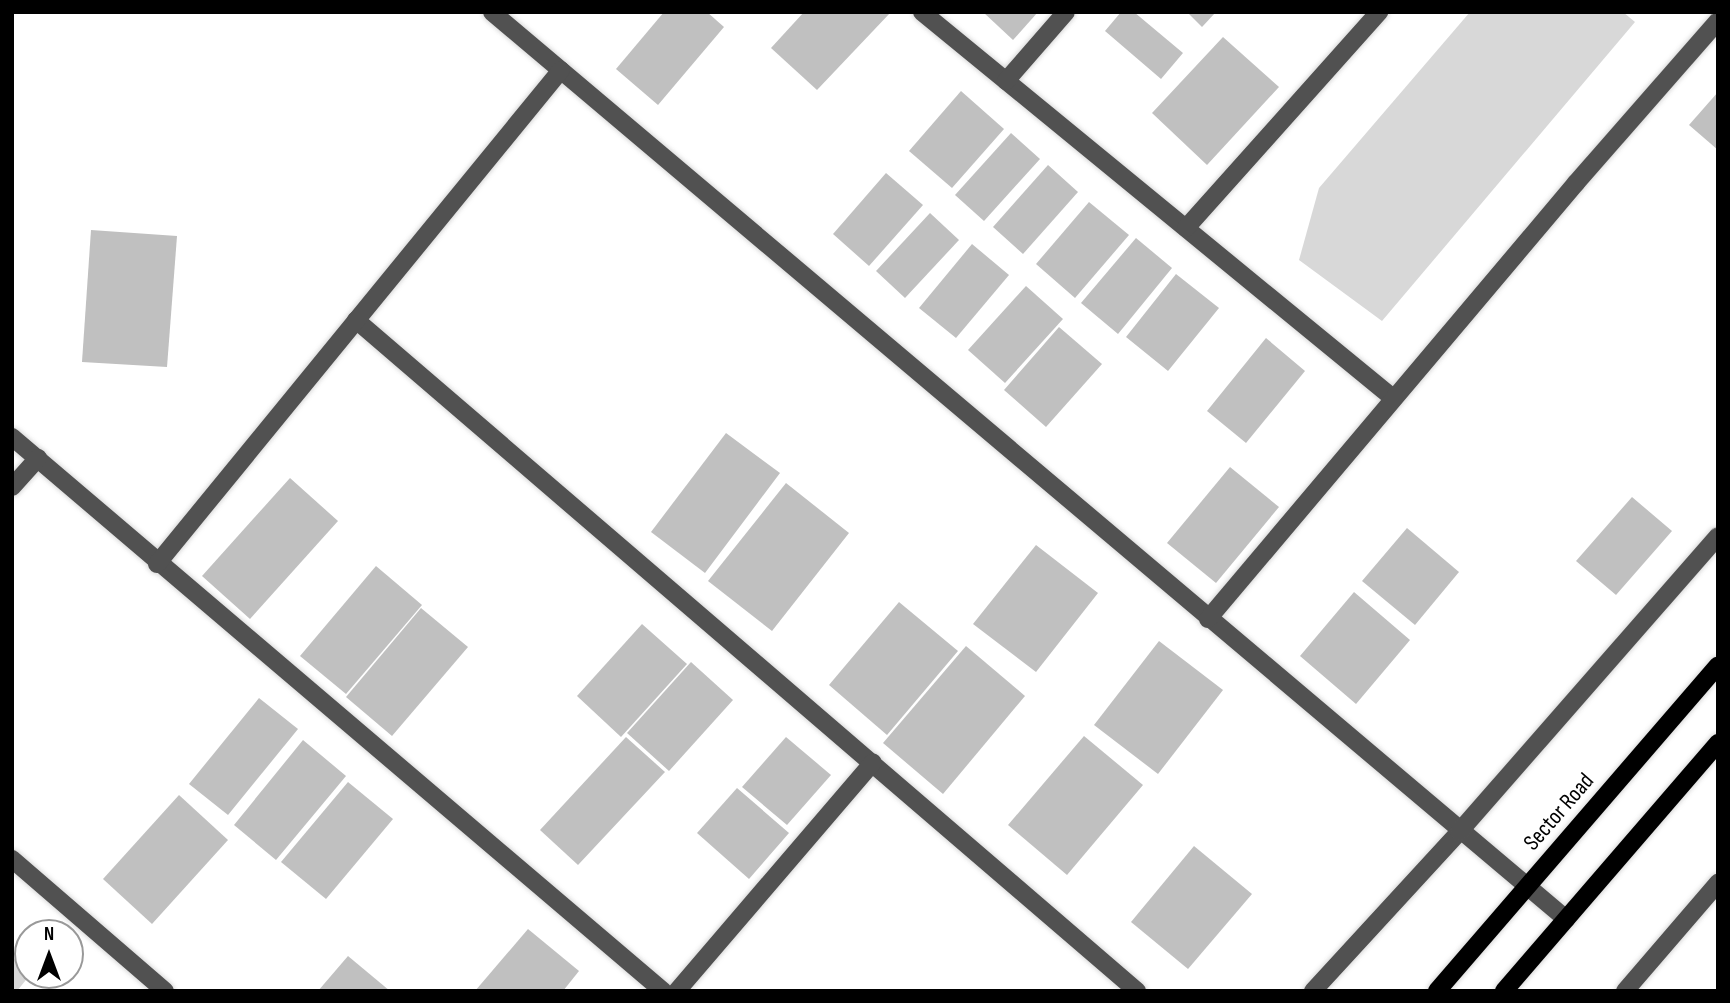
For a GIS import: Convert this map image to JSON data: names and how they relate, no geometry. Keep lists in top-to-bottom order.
{
  "streets": {
    "main road": ["Sector Road"]
  },
  "north": "top"
}
